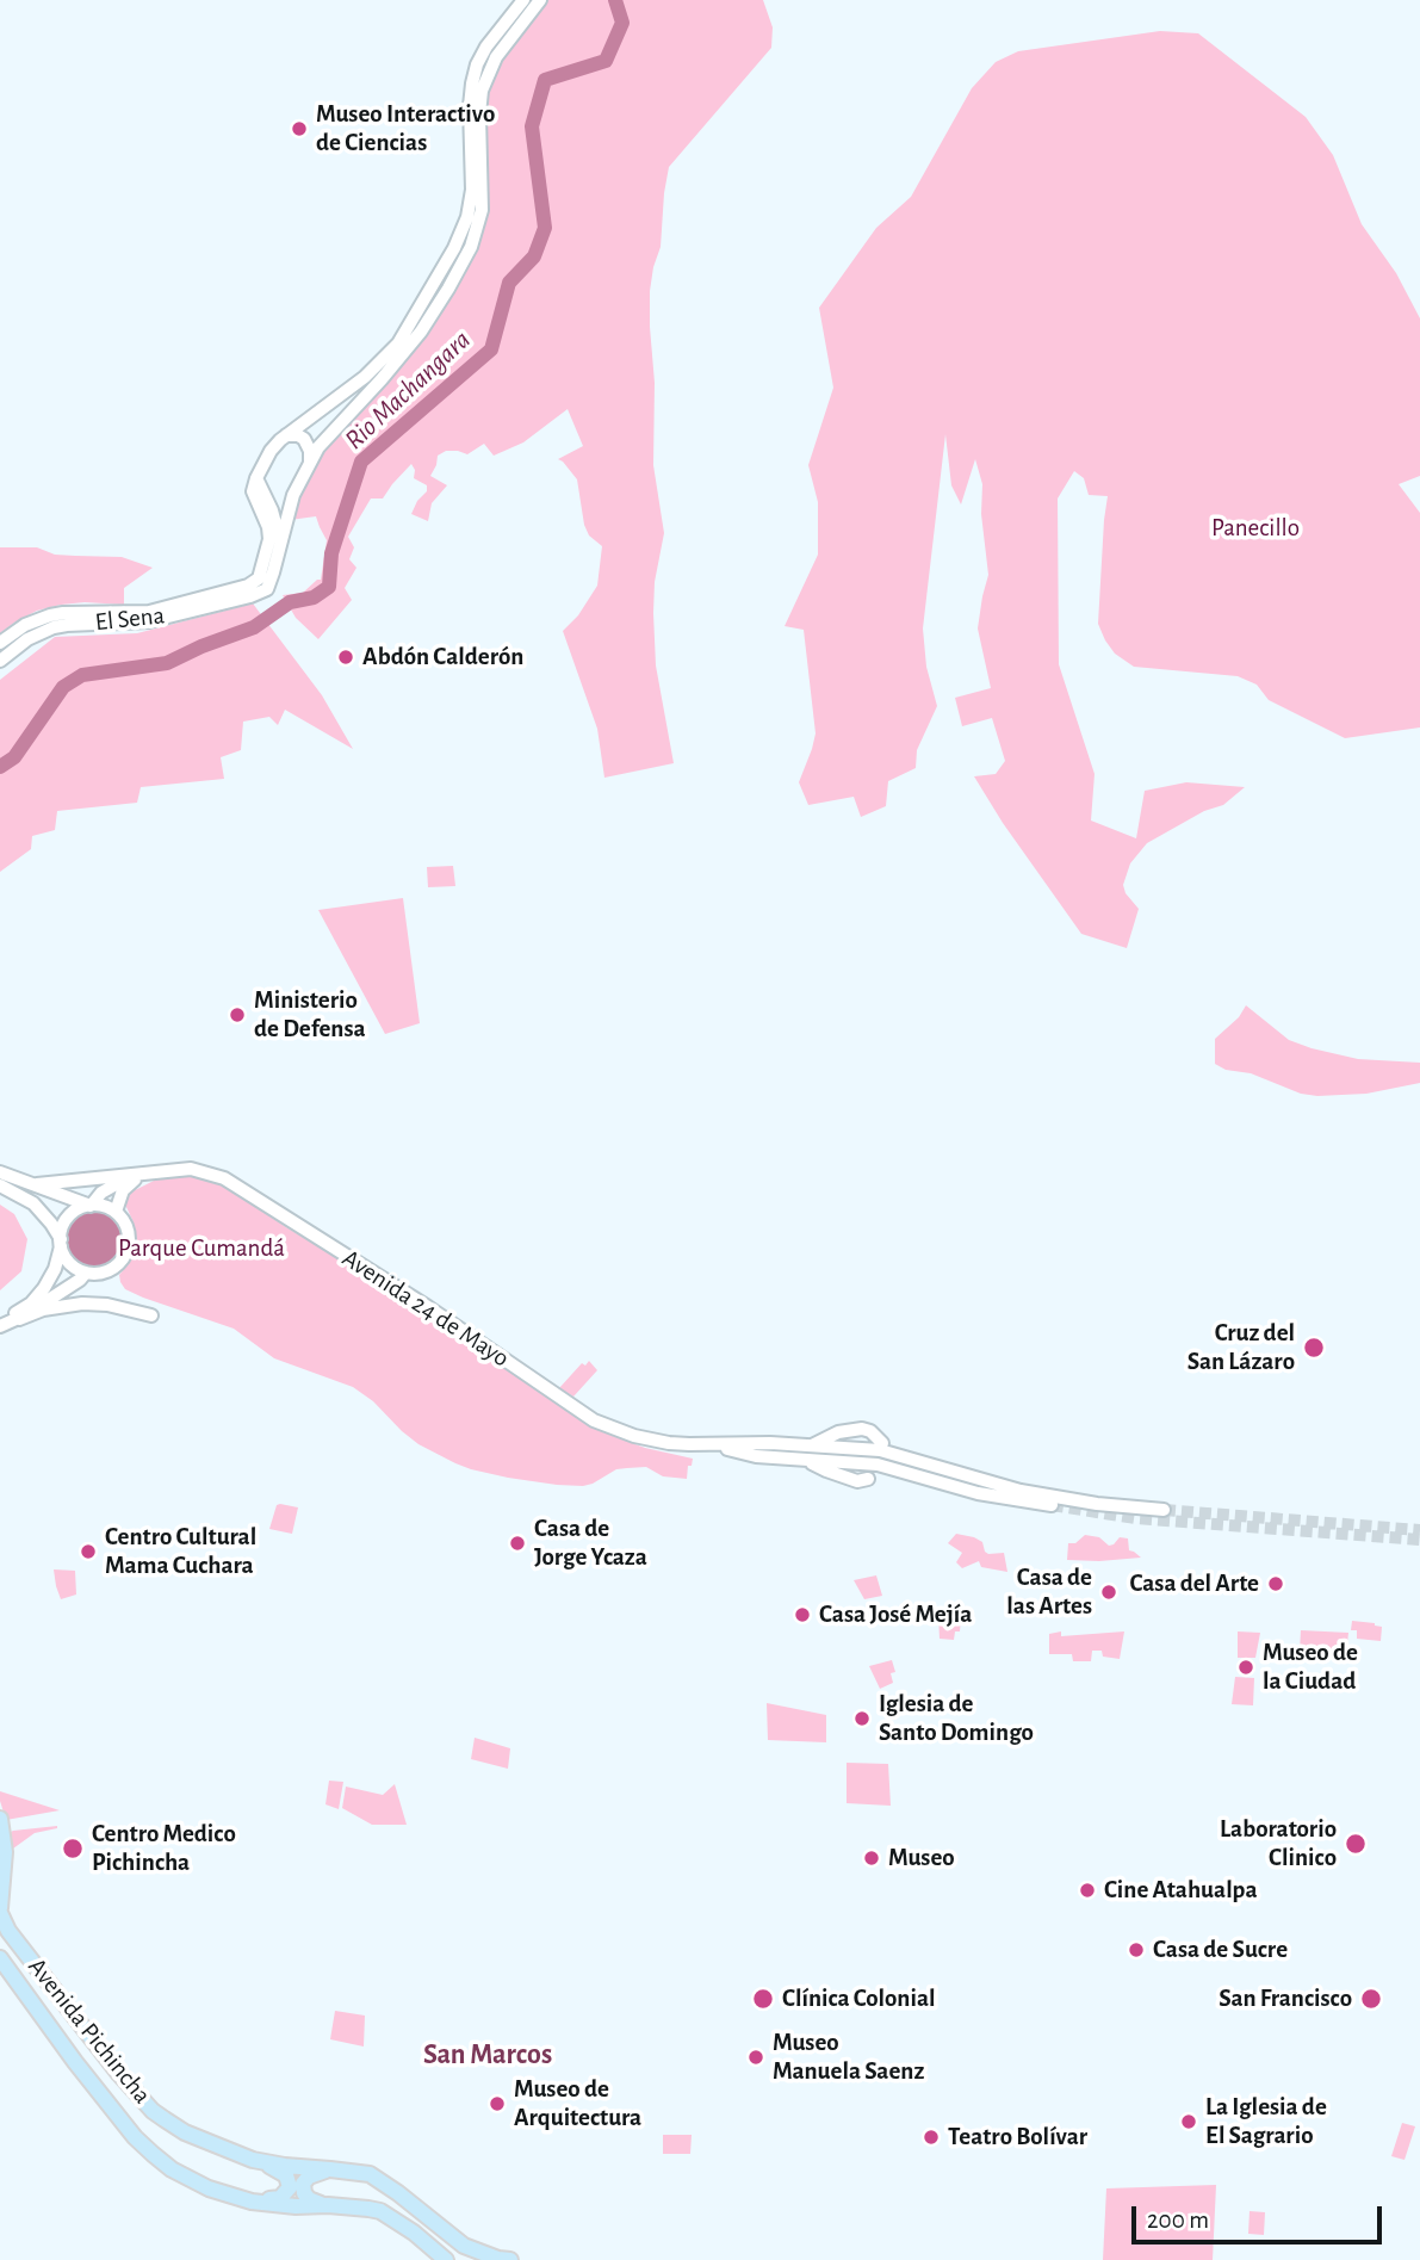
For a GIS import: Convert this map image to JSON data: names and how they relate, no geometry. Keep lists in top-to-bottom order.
{
  "streets": {
    "main road": ["El Sena", "Avenida 24 de Mayo", "Avenida Pichincha"]
  },
  "districts": ["San Marcos"],
  "water": ["Rio Machangara"],
  "parks": ["Panecillo", "Parque Cumandá"],
  "places": [
    "Museo Interactivo de Ciencias",
    "Abdón Calderón",
    "Ministerio de Defensa",
    "Cruz del San Lázaro",
    "Casa de Jorge Ycaza",
    "Centro Cultural Mama Cuchara",
    "Casa del Arte",
    "Casa de las Artes",
    "Casa José Mejía",
    "Museo de la Ciudad",
    "Iglesia de Santo Domingo",
    "Laboratorio Clinico",
    "Centro Medico Pichincha",
    "Museo",
    "Cine Atahualpa",
    "Casa de Sucre",
    "Clínica Colonial",
    "San Francisco",
    "Museo Manuela Saenz",
    "Museo de Arquitectura",
    "La Iglesia de El Sagrario",
    "Teatro Bolívar"
  ],
  "scale_bar": "200 m"
}
